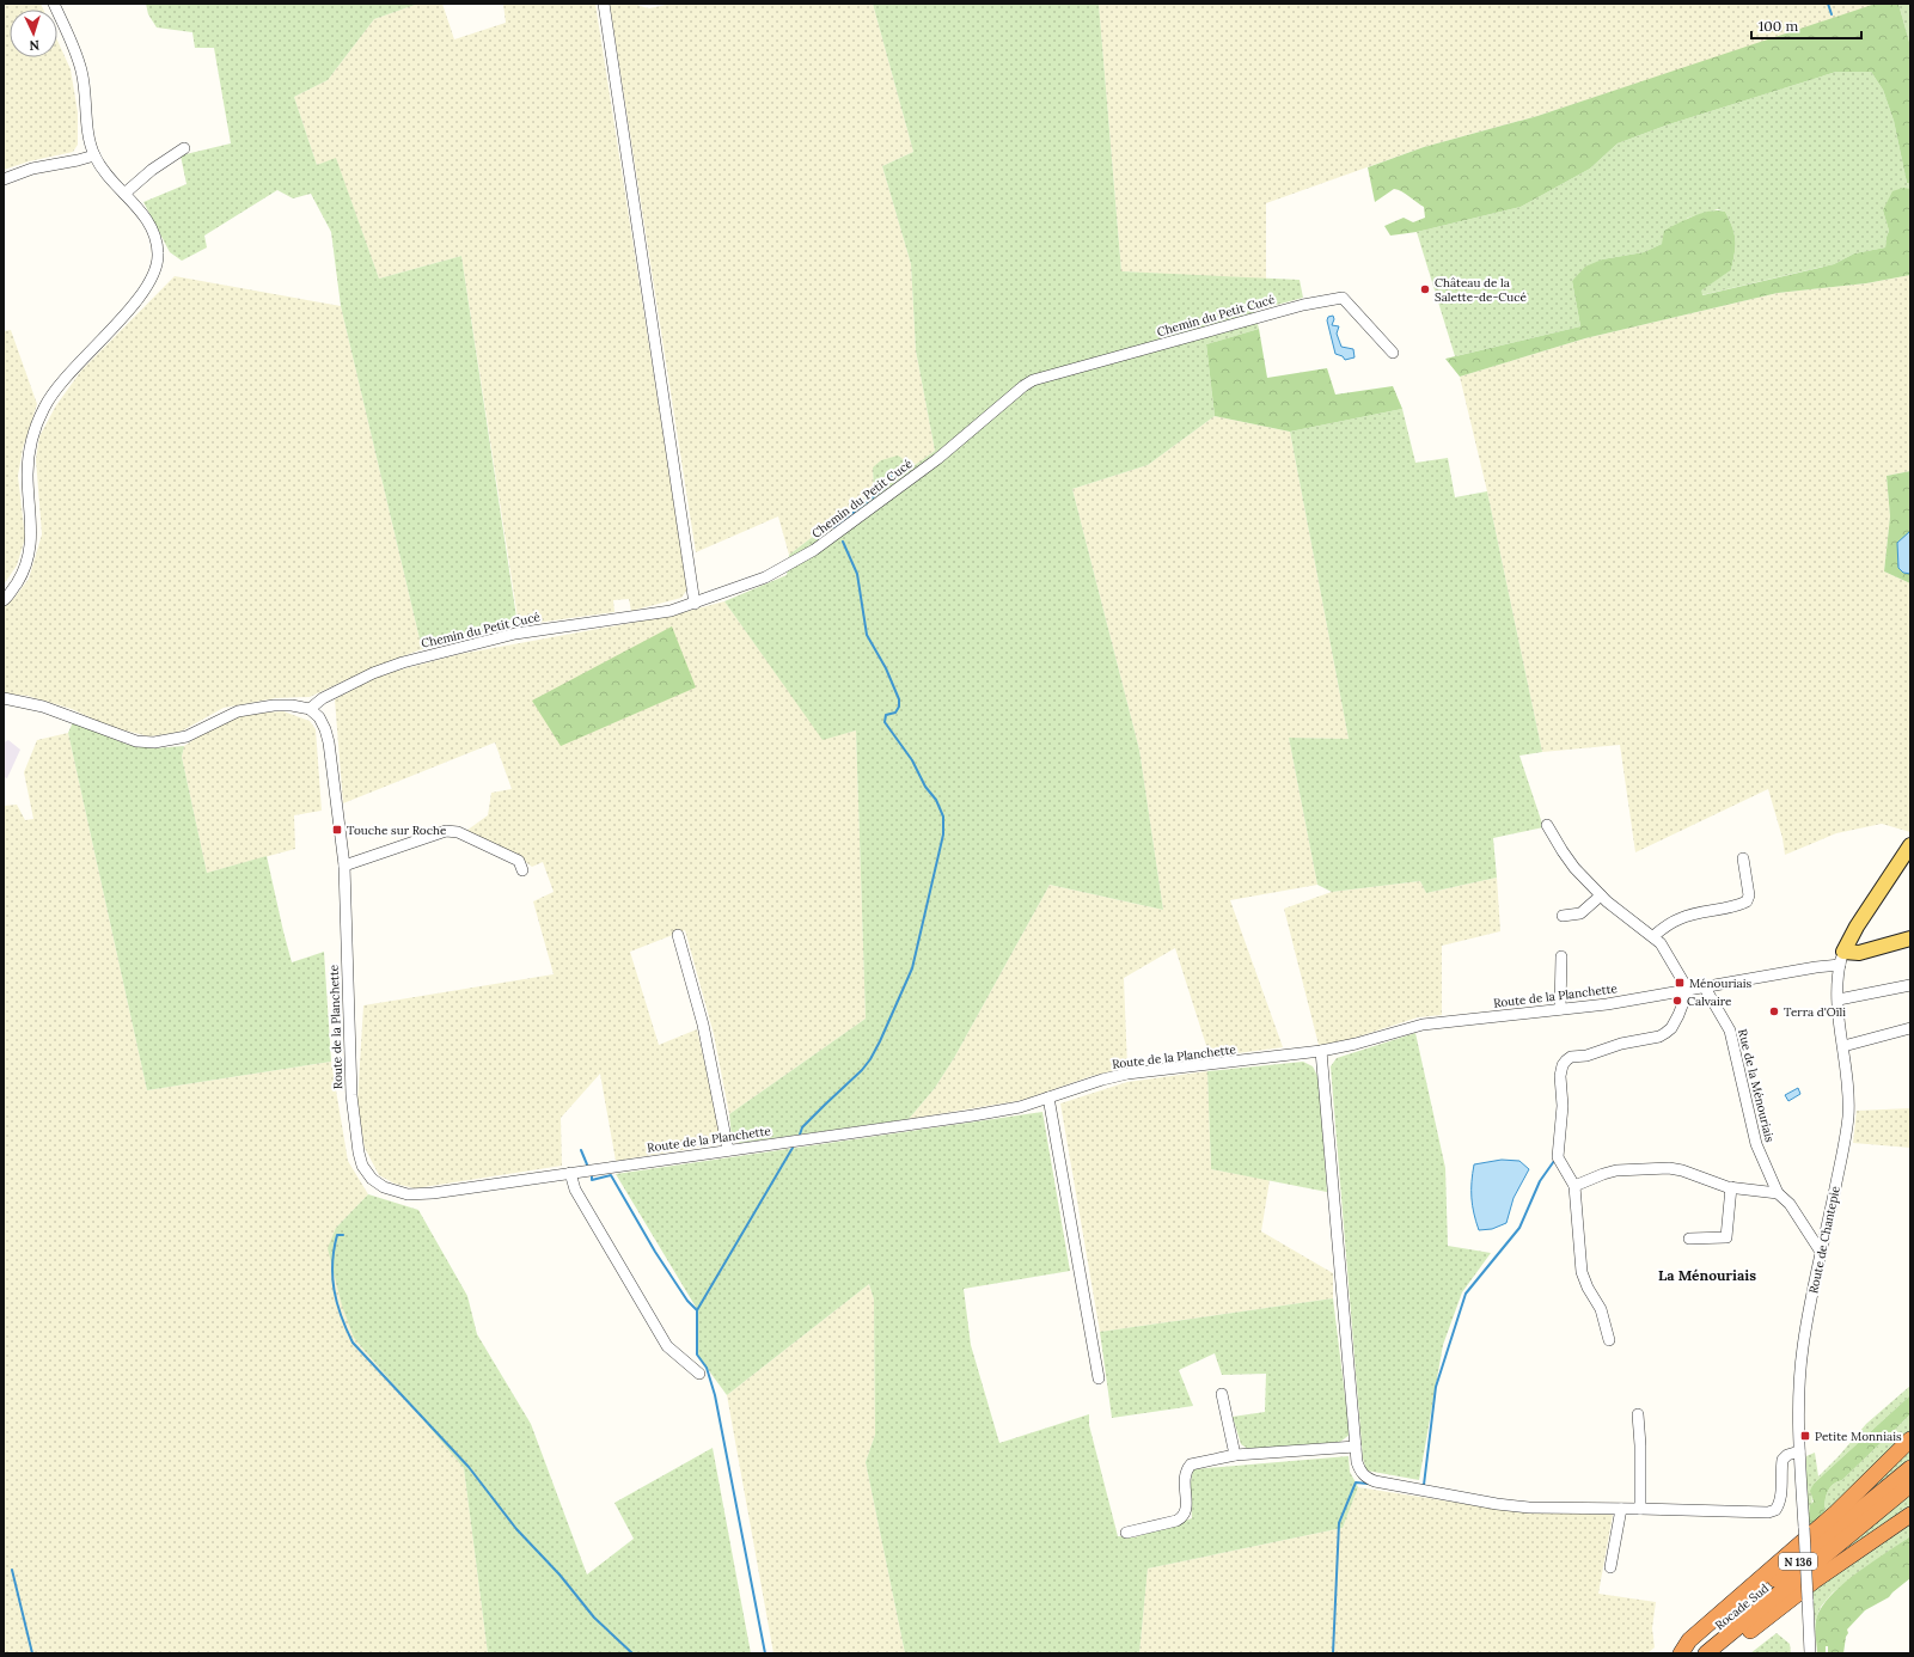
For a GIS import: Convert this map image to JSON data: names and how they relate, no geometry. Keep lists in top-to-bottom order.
{
  "streets": {
    "highway": ["N 136", "Rocade Sud"],
    "main road": ["Route de Chantepie"],
    "street": ["Chemin du Petit Cucé", "Route de la Planchette", "Rue de la Ménouriais"]
  },
  "crossings": [
    ["Chemin du Petit Cucé", "Route de la Planchette"],
    ["Route de la Planchette", "Rue de la Ménouriais"],
    ["Route de la Planchette", "Route de Chantepie"],
    ["Rue de la Ménouriais", "Route de Chantepie"]
  ],
  "districts": ["La Ménouriais"],
  "places": {
    "other": ["Château de la Salette-de-Cucé", "Calvaire", "Terra d'Oïli"],
    "transit": ["Touche sur Roche", "Ménouriais", "Petite Monniais"]
  },
  "scale_bar": "100 m",
  "north": "bottom"
}
